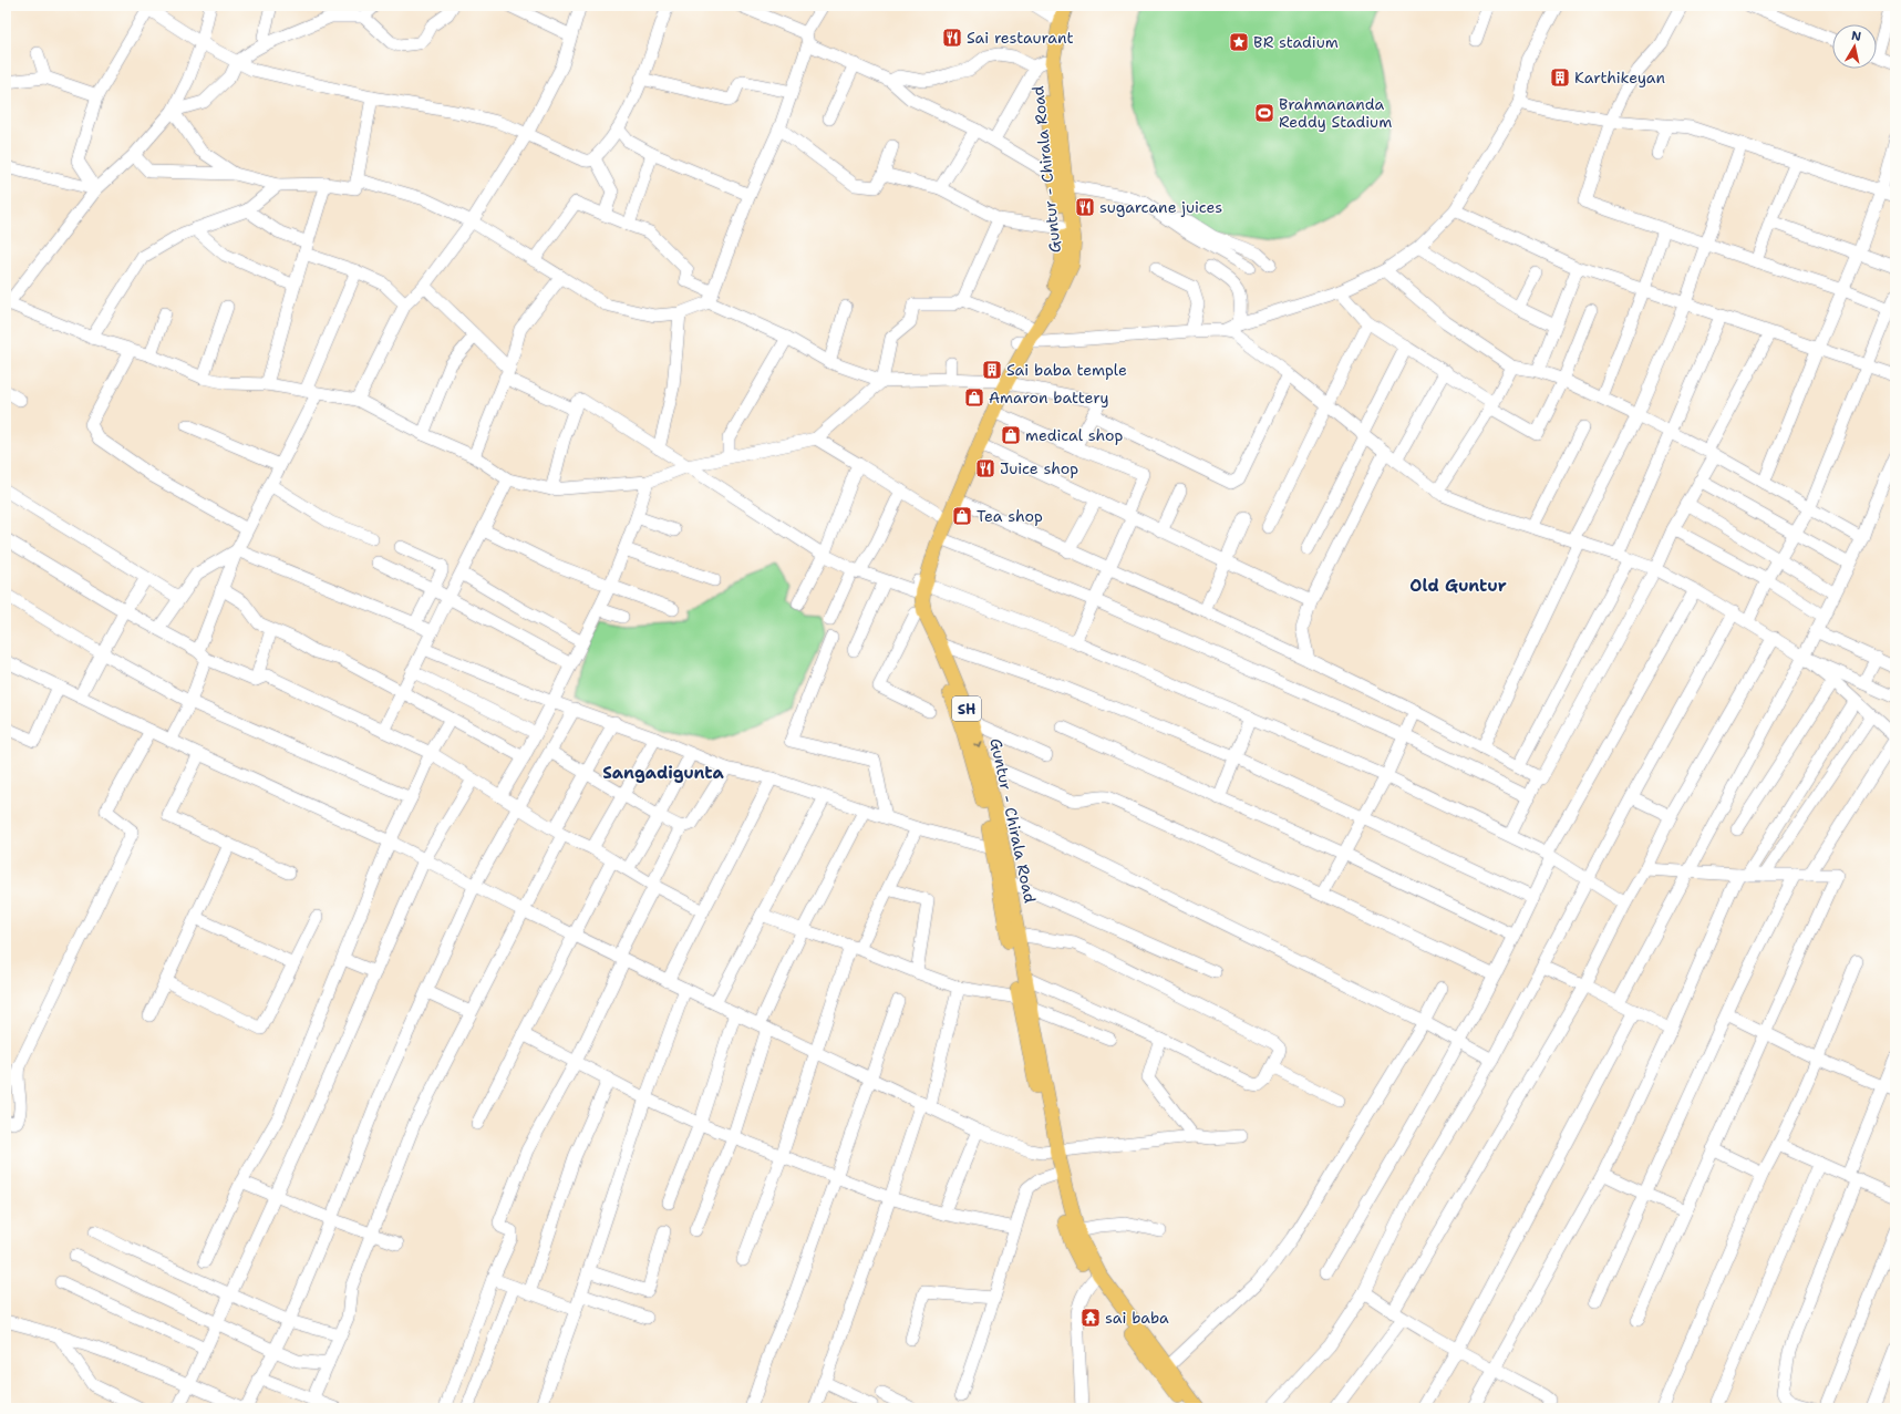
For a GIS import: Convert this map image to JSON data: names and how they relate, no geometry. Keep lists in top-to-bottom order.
{
  "streets": {
    "main road": ["Guntur - Chirala Road", "SH"]
  },
  "districts": ["Old Guntur", "Sangadigunta"],
  "places": {
    "restaurant": ["Sai restaurant", "sugarcane juices", "Juice shop"],
    "place": ["BR stadium"],
    "building": ["Karthikeyan", "Sai baba temple"],
    "sports": ["Brahmananda Reddy Stadium"],
    "shop": ["Amaron battery", "medical shop", "Tea shop"],
    "temple": ["sai baba"]
  },
  "north": "top"
}
